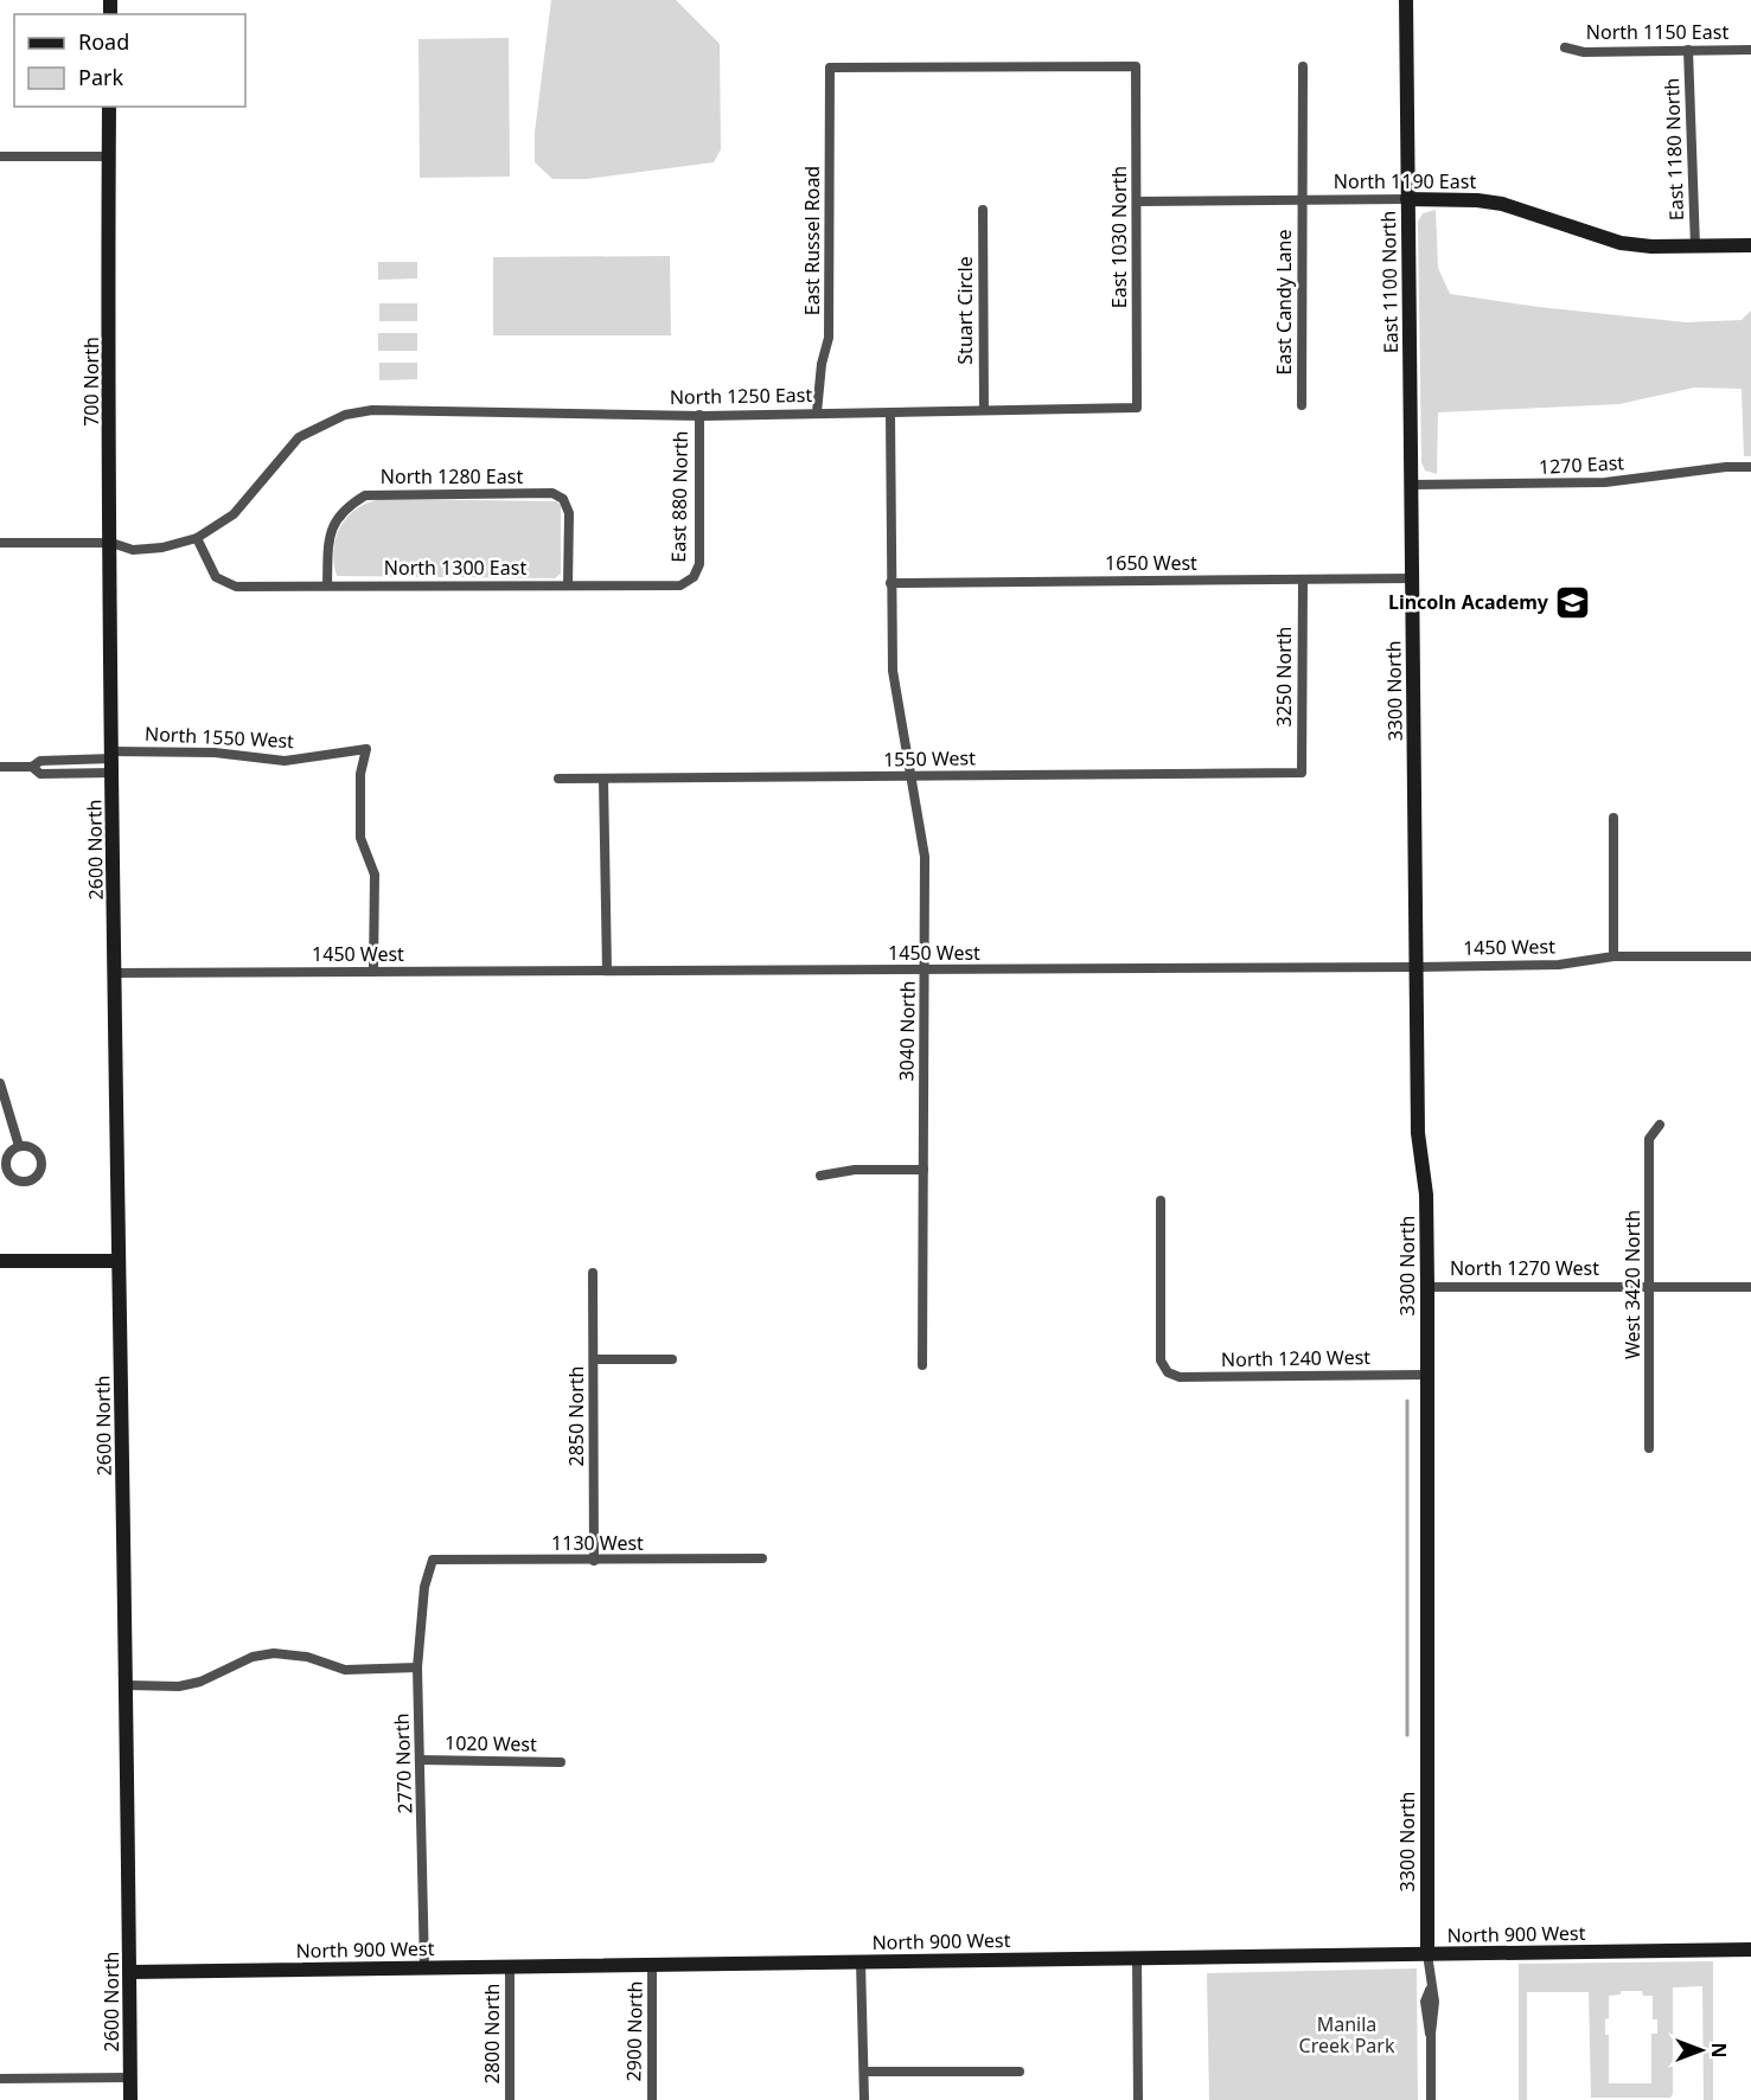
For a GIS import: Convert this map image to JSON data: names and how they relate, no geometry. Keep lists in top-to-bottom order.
{
  "streets": {
    "street": [
      "North 1150 East",
      "East 1180 North",
      "North 1190 East",
      "East 1030 North",
      "East Russel Road",
      "East 1100 North",
      "East Candy Lane",
      "Stuart Circle",
      "700 North",
      "North 1250 East",
      "1270 East",
      "North 1280 East",
      "East 880 North",
      "1650 West",
      "North 1300 East",
      "3250 North",
      "3300 North",
      "North 1550 West",
      "1550 West",
      "2600 North",
      "1450 West",
      "3040 North",
      "North 1270 West",
      "West 3420 North",
      "North 1240 West",
      "2850 North",
      "1130 West",
      "1020 West",
      "2770 North",
      "North 900 West",
      "2900 North",
      "2800 North"
    ]
  },
  "crossings": [
    ["North 1150 East", "East 1180 North"],
    ["East 1180 North", "North 1190 East"],
    ["North 1190 East", "East 1030 North"],
    ["North 1190 East", "East 1100 North"],
    ["North 1190 East", "East Candy Lane"],
    ["East 1030 North", "East Russel Road"],
    ["East 1030 North", "North 1250 East"],
    ["East Russel Road", "North 1250 East"],
    ["East 1100 North", "1270 East"],
    ["East 1100 North", "3300 North"],
    ["Stuart Circle", "North 1250 East"],
    ["700 North", "2600 North"],
    ["North 1250 East", "East 880 North"],
    ["North 1250 East", "North 1300 East"],
    ["North 1250 East", "3040 North"],
    ["North 1280 East", "North 1300 East"],
    ["East 880 North", "North 1300 East"],
    ["1650 West", "3250 North"],
    ["1650 West", "3300 North"],
    ["1650 West", "3040 North"],
    ["3250 North", "1550 West"],
    ["3300 North", "1450 West"],
    ["3300 North", "North 1270 West"],
    ["3300 North", "North 1240 West"],
    ["3300 North", "North 900 West"],
    ["North 1550 West", "2600 North"],
    ["North 1550 West", "1450 West"],
    ["1550 West", "3040 North"],
    ["2600 North", "1450 West"],
    ["2600 North", "North 900 West"],
    ["1450 West", "3040 North"],
    ["North 1270 West", "West 3420 North"],
    ["2850 North", "1130 West"],
    ["1130 West", "2770 North"],
    ["1020 West", "2770 North"],
    ["2770 North", "North 900 West"],
    ["North 900 West", "2900 North"],
    ["North 900 West", "2800 North"]
  ],
  "parks": ["Manila Creek Park"],
  "places": {
    "school or university": ["Lincoln Academy"]
  },
  "legend": ["Road", "Park"],
  "north": "right"
}
